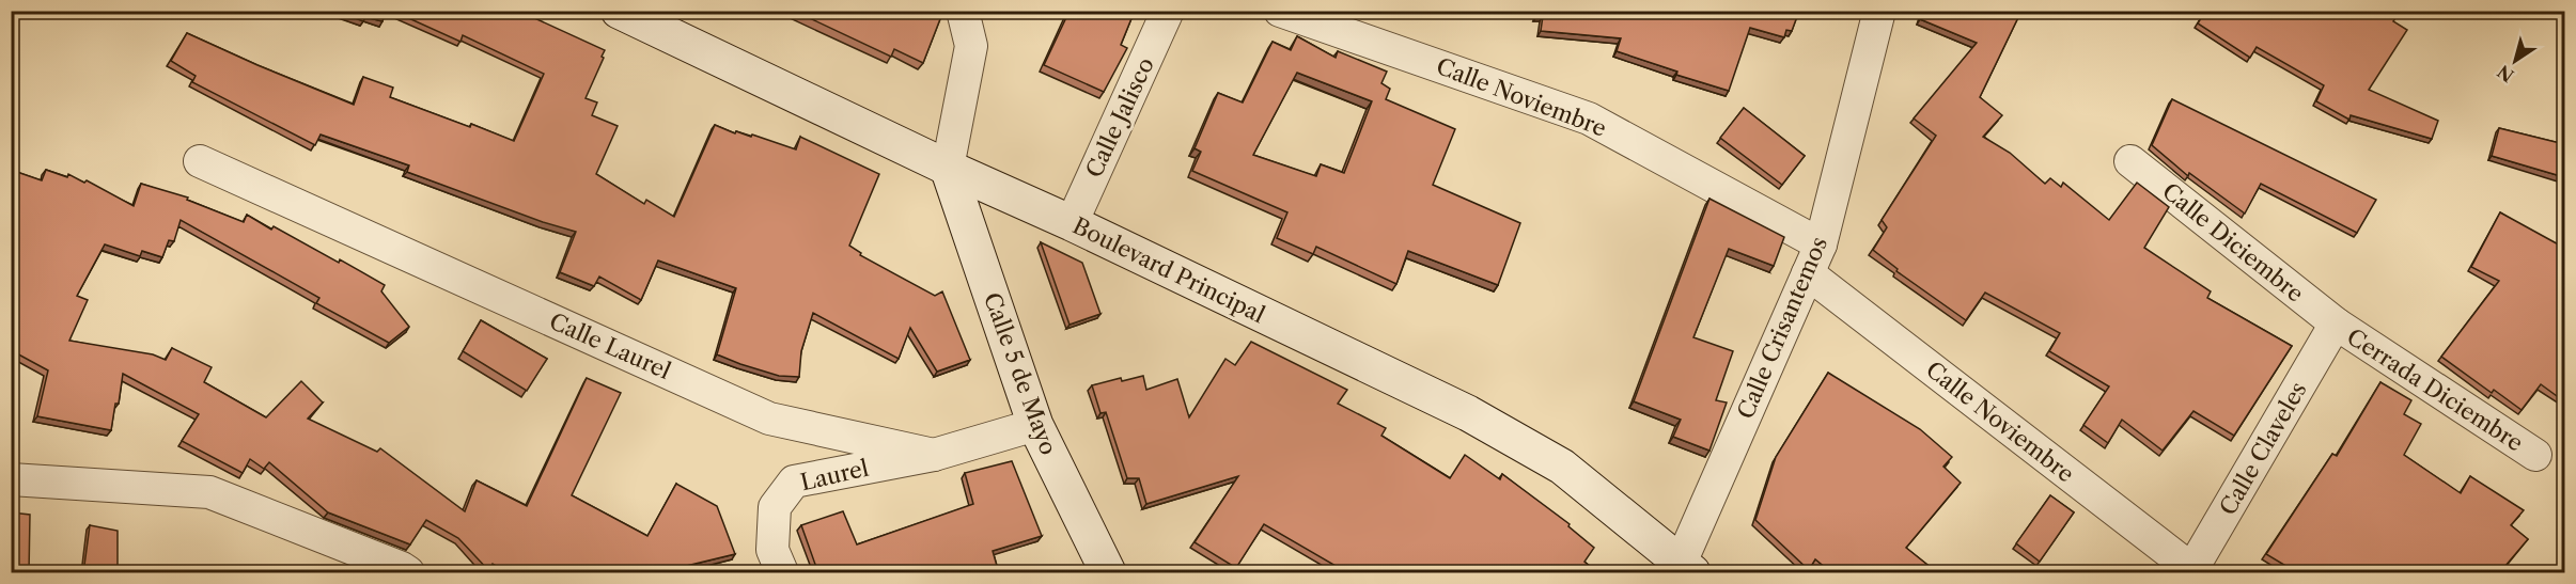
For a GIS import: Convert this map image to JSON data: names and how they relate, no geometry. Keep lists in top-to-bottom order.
{
  "streets": {
    "street": [
      "Calle Noviembre",
      "Calle Jalisco",
      "Calle Diciembre",
      "Boulevard Principal",
      "Calle Crisantemos",
      "Calle Laurel",
      "Calle 5 de Mayo",
      "Cerrada Diciembre",
      "Calle Claveles",
      "Laurel"
    ]
  },
  "crossings": [
    ["Calle Noviembre", "Calle Crisantemos"],
    ["Calle Noviembre", "Calle Claveles"],
    ["Calle Jalisco", "Boulevard Principal"],
    ["Calle Diciembre", "Cerrada Diciembre"],
    ["Calle Diciembre", "Calle Claveles"],
    ["Boulevard Principal", "Calle Crisantemos"],
    ["Boulevard Principal", "Calle 5 de Mayo"],
    ["Calle Laurel", "Calle 5 de Mayo"],
    ["Calle Laurel", "Laurel"],
    ["Cerrada Diciembre", "Calle Claveles"]
  ],
  "north": "bottom left"
}
